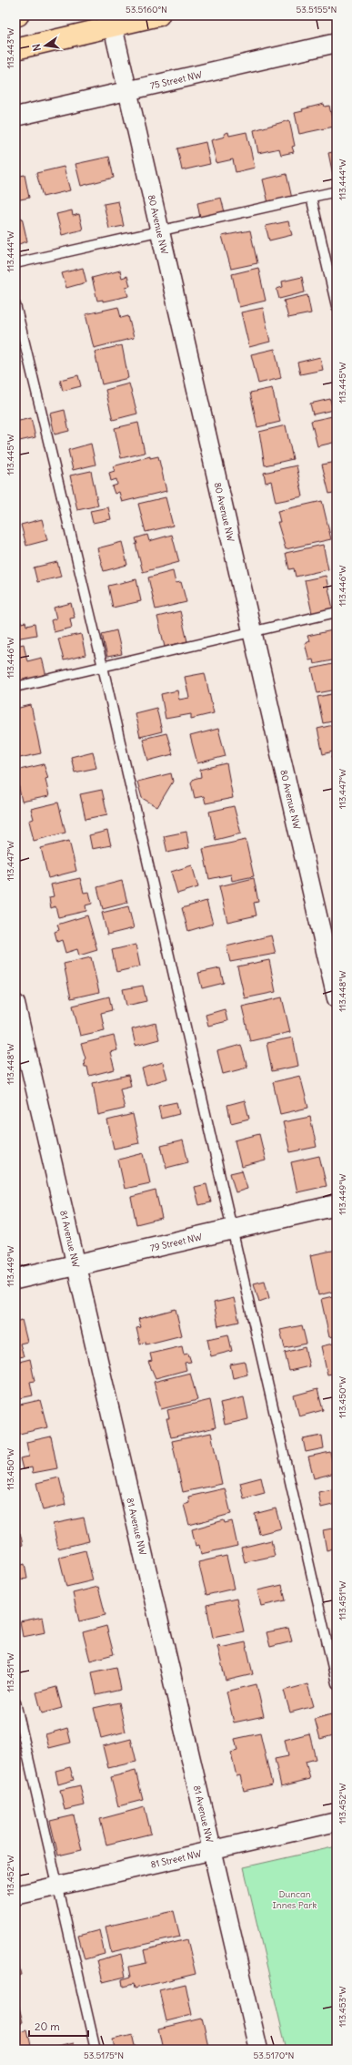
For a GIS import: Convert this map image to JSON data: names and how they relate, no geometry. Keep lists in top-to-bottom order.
{
  "streets": {
    "street": [
      "75 Street NW",
      "80 Avenue NW",
      "81 Avenue NW",
      "79 Street NW",
      "81 Street NW"
    ]
  },
  "crossings": [
    ["75 Street NW", "80 Avenue NW"],
    ["81 Avenue NW", "79 Street NW"],
    ["81 Avenue NW", "81 Street NW"]
  ],
  "parks": ["Duncan Innes Park"],
  "scale_bar": "20 m",
  "north": "left",
  "coordinates": [
    "53.5160°N",
    "53.5155°N",
    "113.443°W",
    "113.444°W",
    "113.445°W",
    "113.446°W",
    "113.447°W",
    "113.448°W",
    "113.449°W",
    "113.450°W",
    "113.451°W",
    "113.452°W",
    "113.453°W",
    "53.5175°N",
    "53.5170°N"
  ]
}
